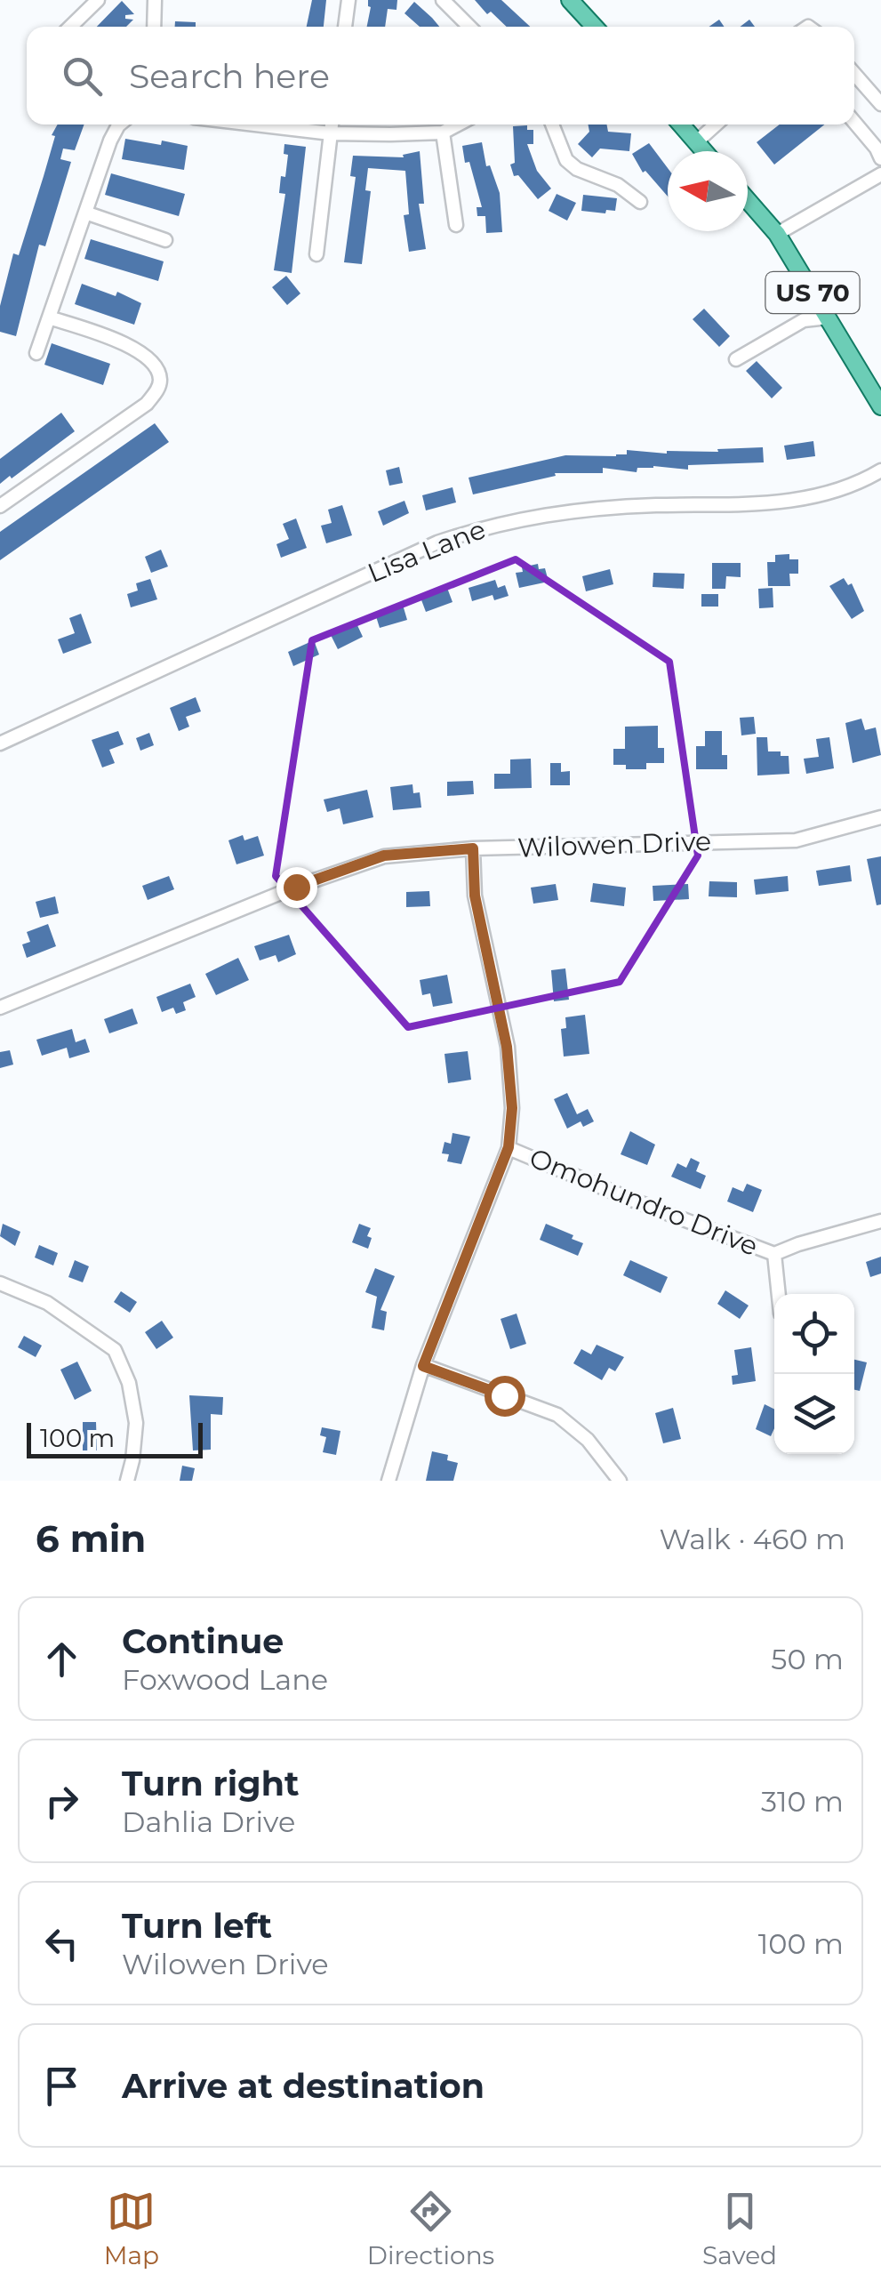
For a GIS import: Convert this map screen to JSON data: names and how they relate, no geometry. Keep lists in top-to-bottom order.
{
  "streets": {
    "main road": ["US 70"],
    "street": ["Lisa Lane", "Wilowen Drive", "Omohundro Drive"]
  },
  "scale_bar": "100 m",
  "north": "left",
  "page": {
    "search": "Search here",
    "scale": "100 m",
    "heading": ["6 min", "Walk · 460 m"],
    "list": [
      ["Continue", "Foxwood Lane", "50 m"],
      ["Turn right", "Dahlia Drive", "310 m"],
      ["Turn left", "Wilowen Drive", "100 m"],
      "Arrive at destination"
    ],
    "nav": ["Map", "Directions", "Saved"]
  }
}
